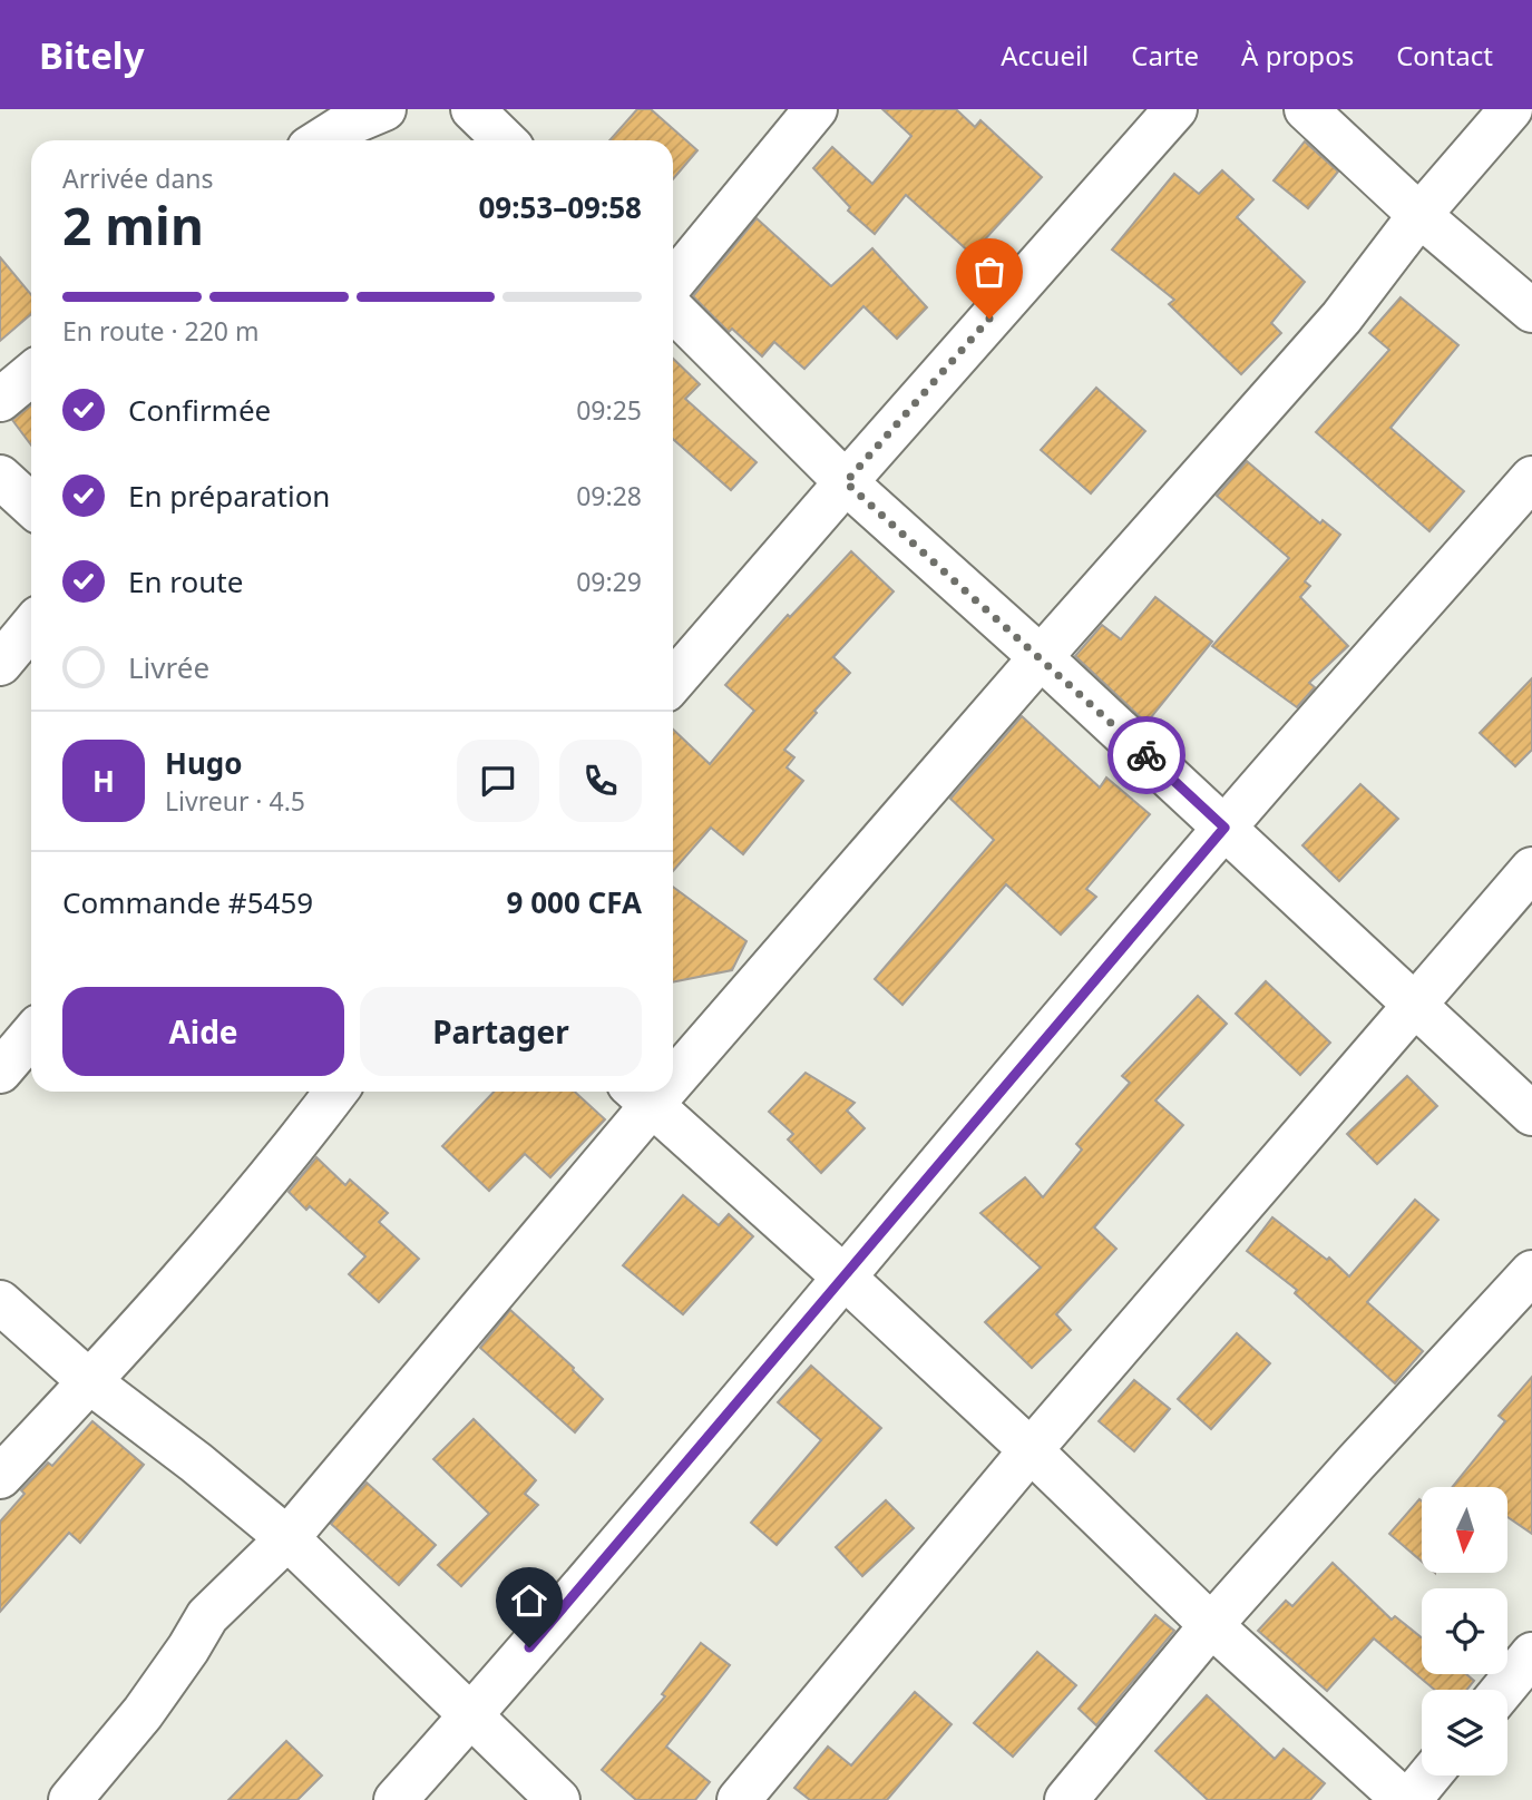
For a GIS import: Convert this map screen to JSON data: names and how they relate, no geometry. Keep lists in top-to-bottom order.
{
  "north": "bottom",
  "page": {
    "header": "Bitely",
    "nav": [
      "Accueil",
      "Carte",
      "À propos",
      "Contact"
    ],
    "heading": ["2 min", "Arrivée dans", "09:53–09:58"],
    "panel": [
      "Hugo",
      "Livreur · 4.5",
      "Commande #5459",
      "9 000 CFA"
    ],
    "bar": "En route · 220 m",
    "list": [
      ["Confirmée", "09:25"],
      ["En préparation", "09:28"],
      ["En route", "09:29"],
      "Livrée"
    ],
    "round": "H",
    "buttons": ["Aide", "Partager"]
  }
}
